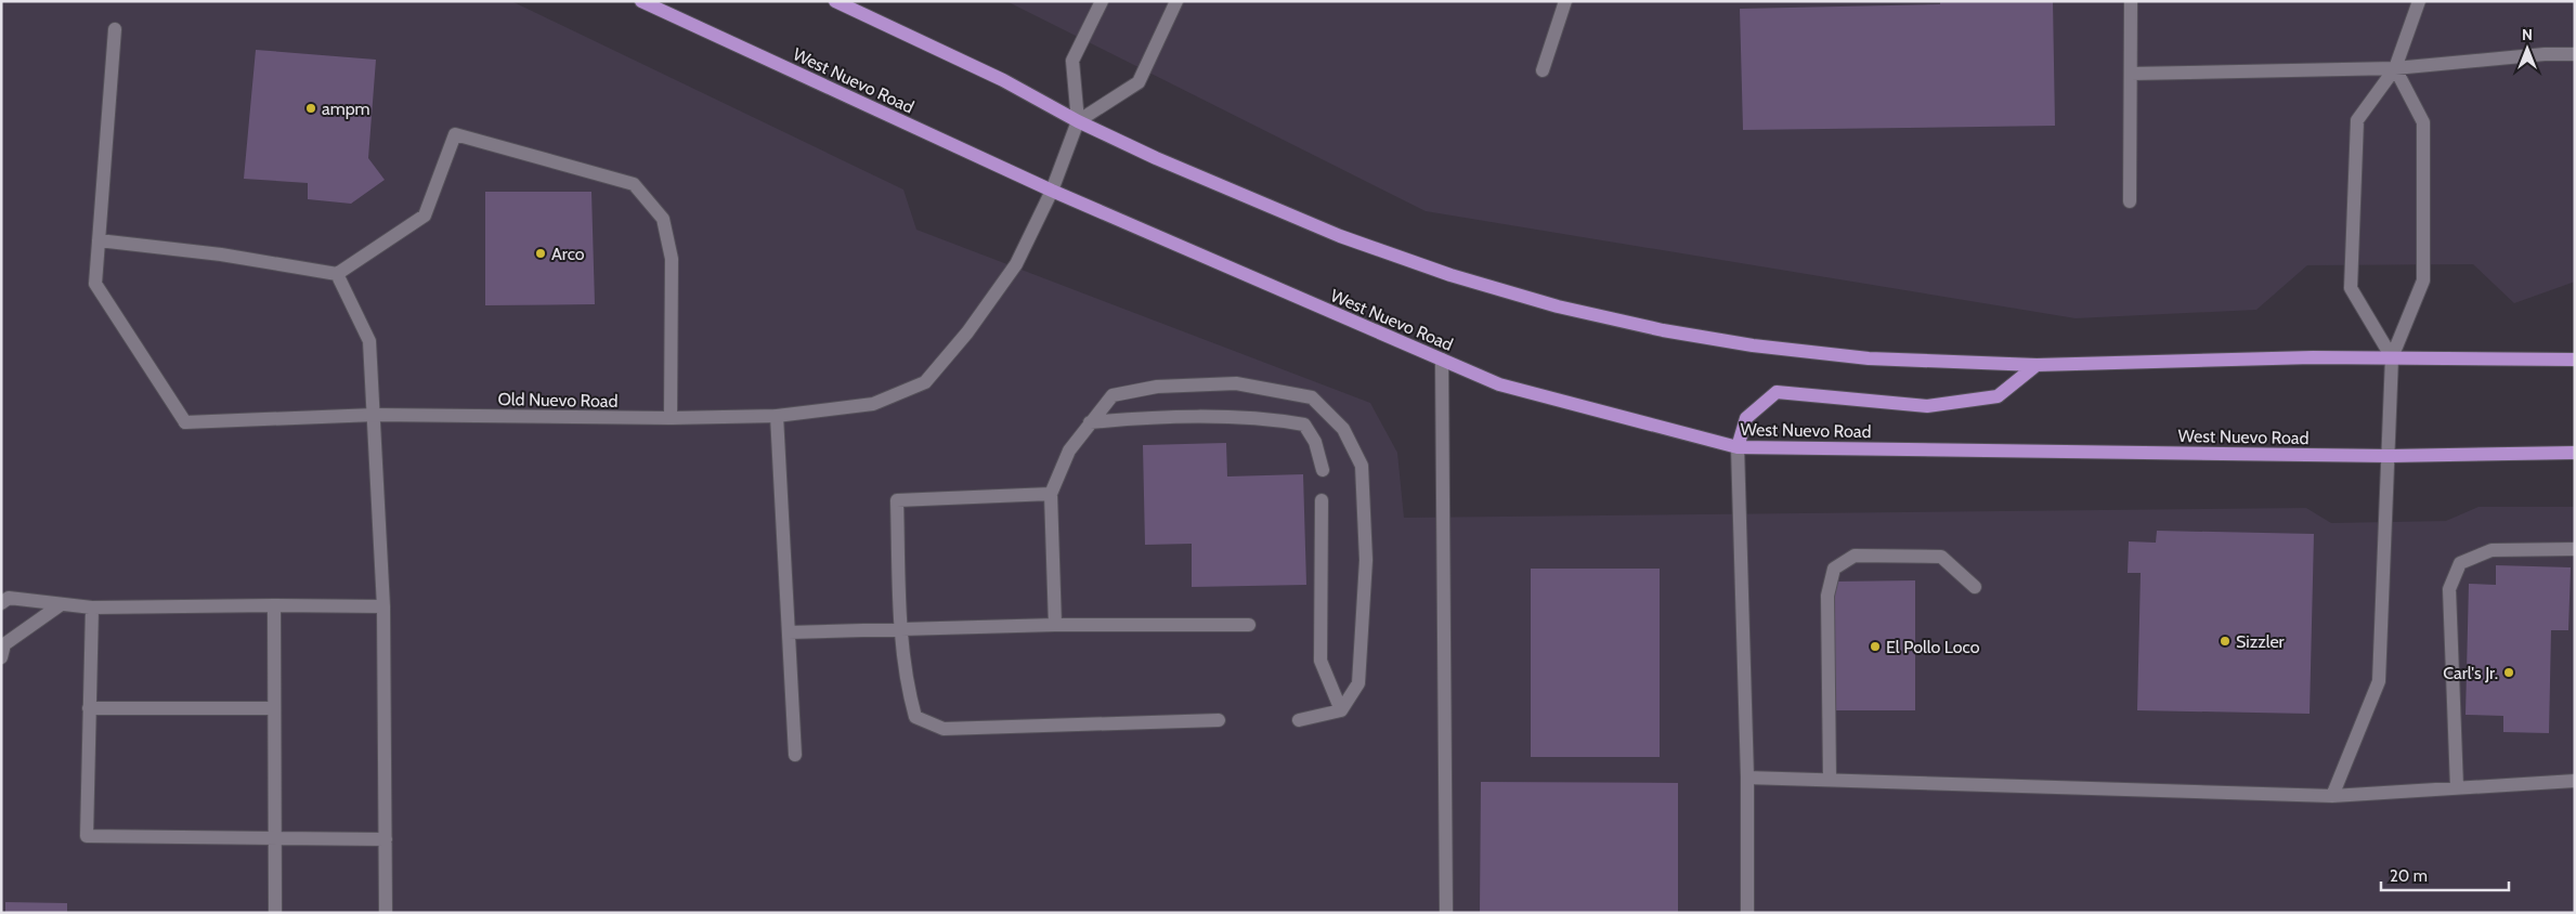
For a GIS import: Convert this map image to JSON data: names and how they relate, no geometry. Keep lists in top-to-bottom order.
{
  "streets": {
    "main road": ["West Nuevo Road"],
    "street": ["Old Nuevo Road"]
  },
  "crossings": [
    ["West Nuevo Road", "Old Nuevo Road"]
  ],
  "places": [
    "ampm",
    "Arco",
    "Sizzler",
    "El Pollo Loco",
    "Carl's Jr."
  ],
  "scale_bar": "20 m",
  "north": "top"
}
